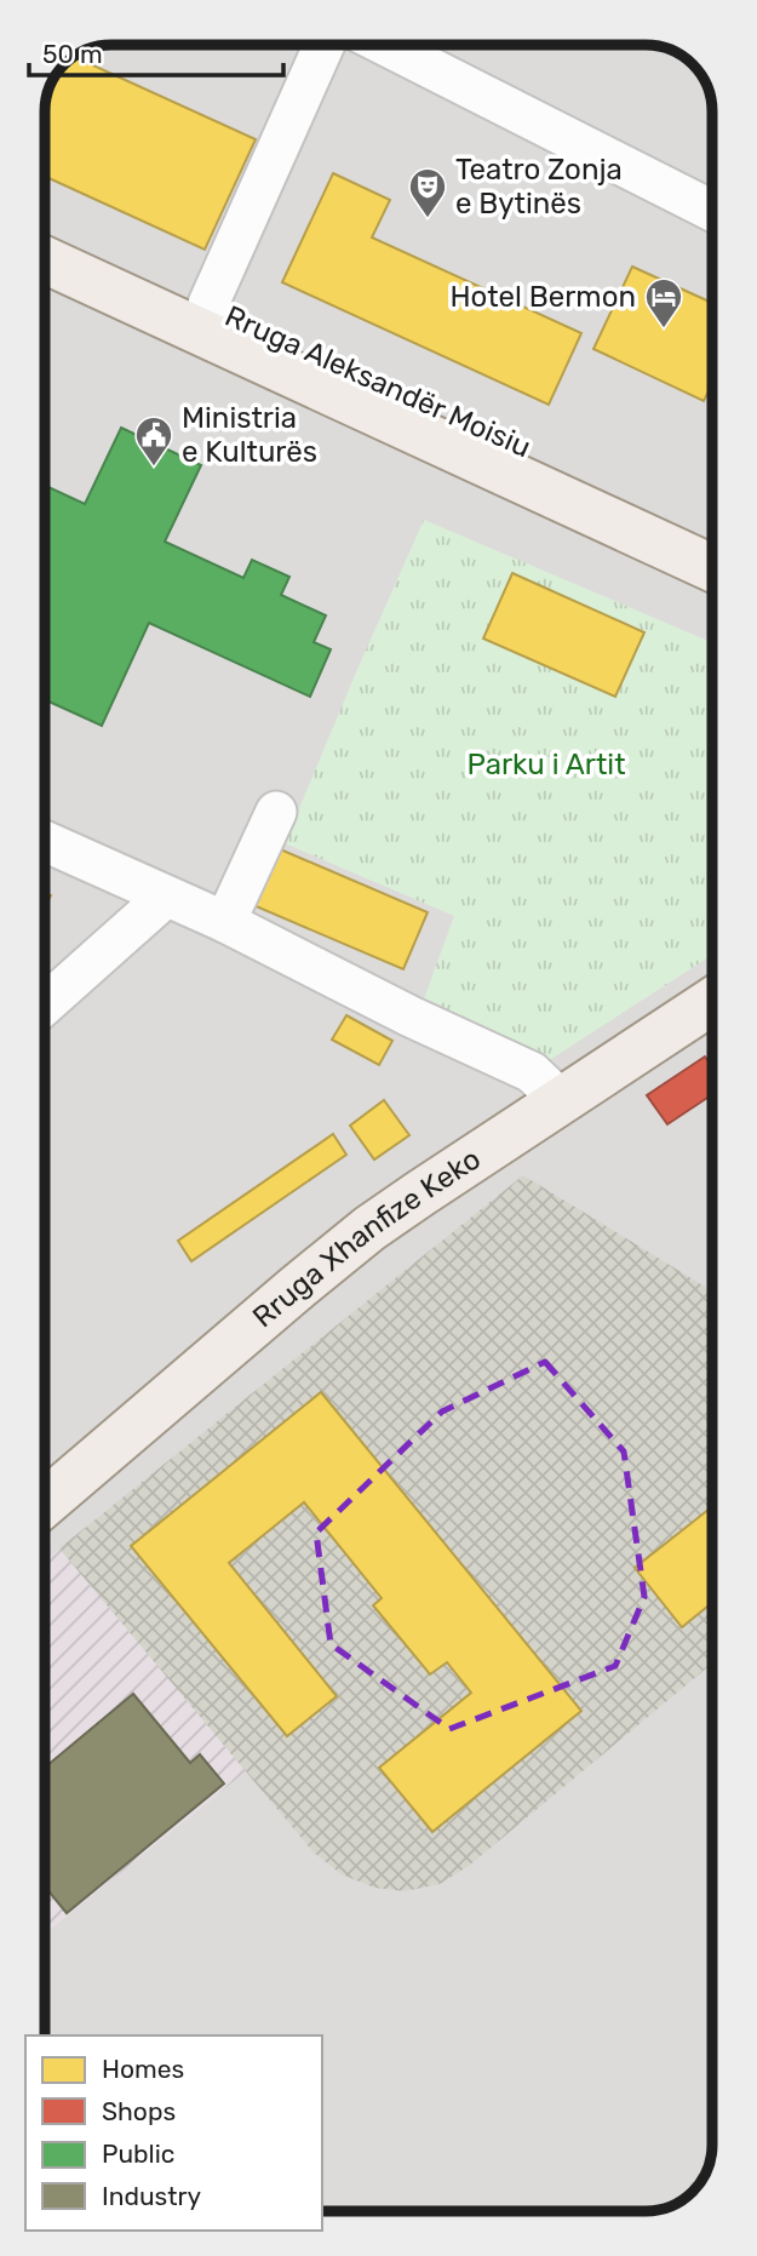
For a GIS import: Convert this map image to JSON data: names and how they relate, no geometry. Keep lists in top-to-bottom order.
{
  "streets": {
    "main road": ["Rruga Aleksandër Moisiu", "Rruga Xhanfize Keko"]
  },
  "parks": ["Parku i Artit"],
  "places": {
    "theatre": ["Teatro Zonja e Bytinës"],
    "hotel": ["Hotel Bermon"],
    "public building": ["Ministria e Kulturës"]
  },
  "legend": [
    "Homes",
    "Shops",
    "Public",
    "Industry"
  ],
  "scale_bar": "50 m"
}
